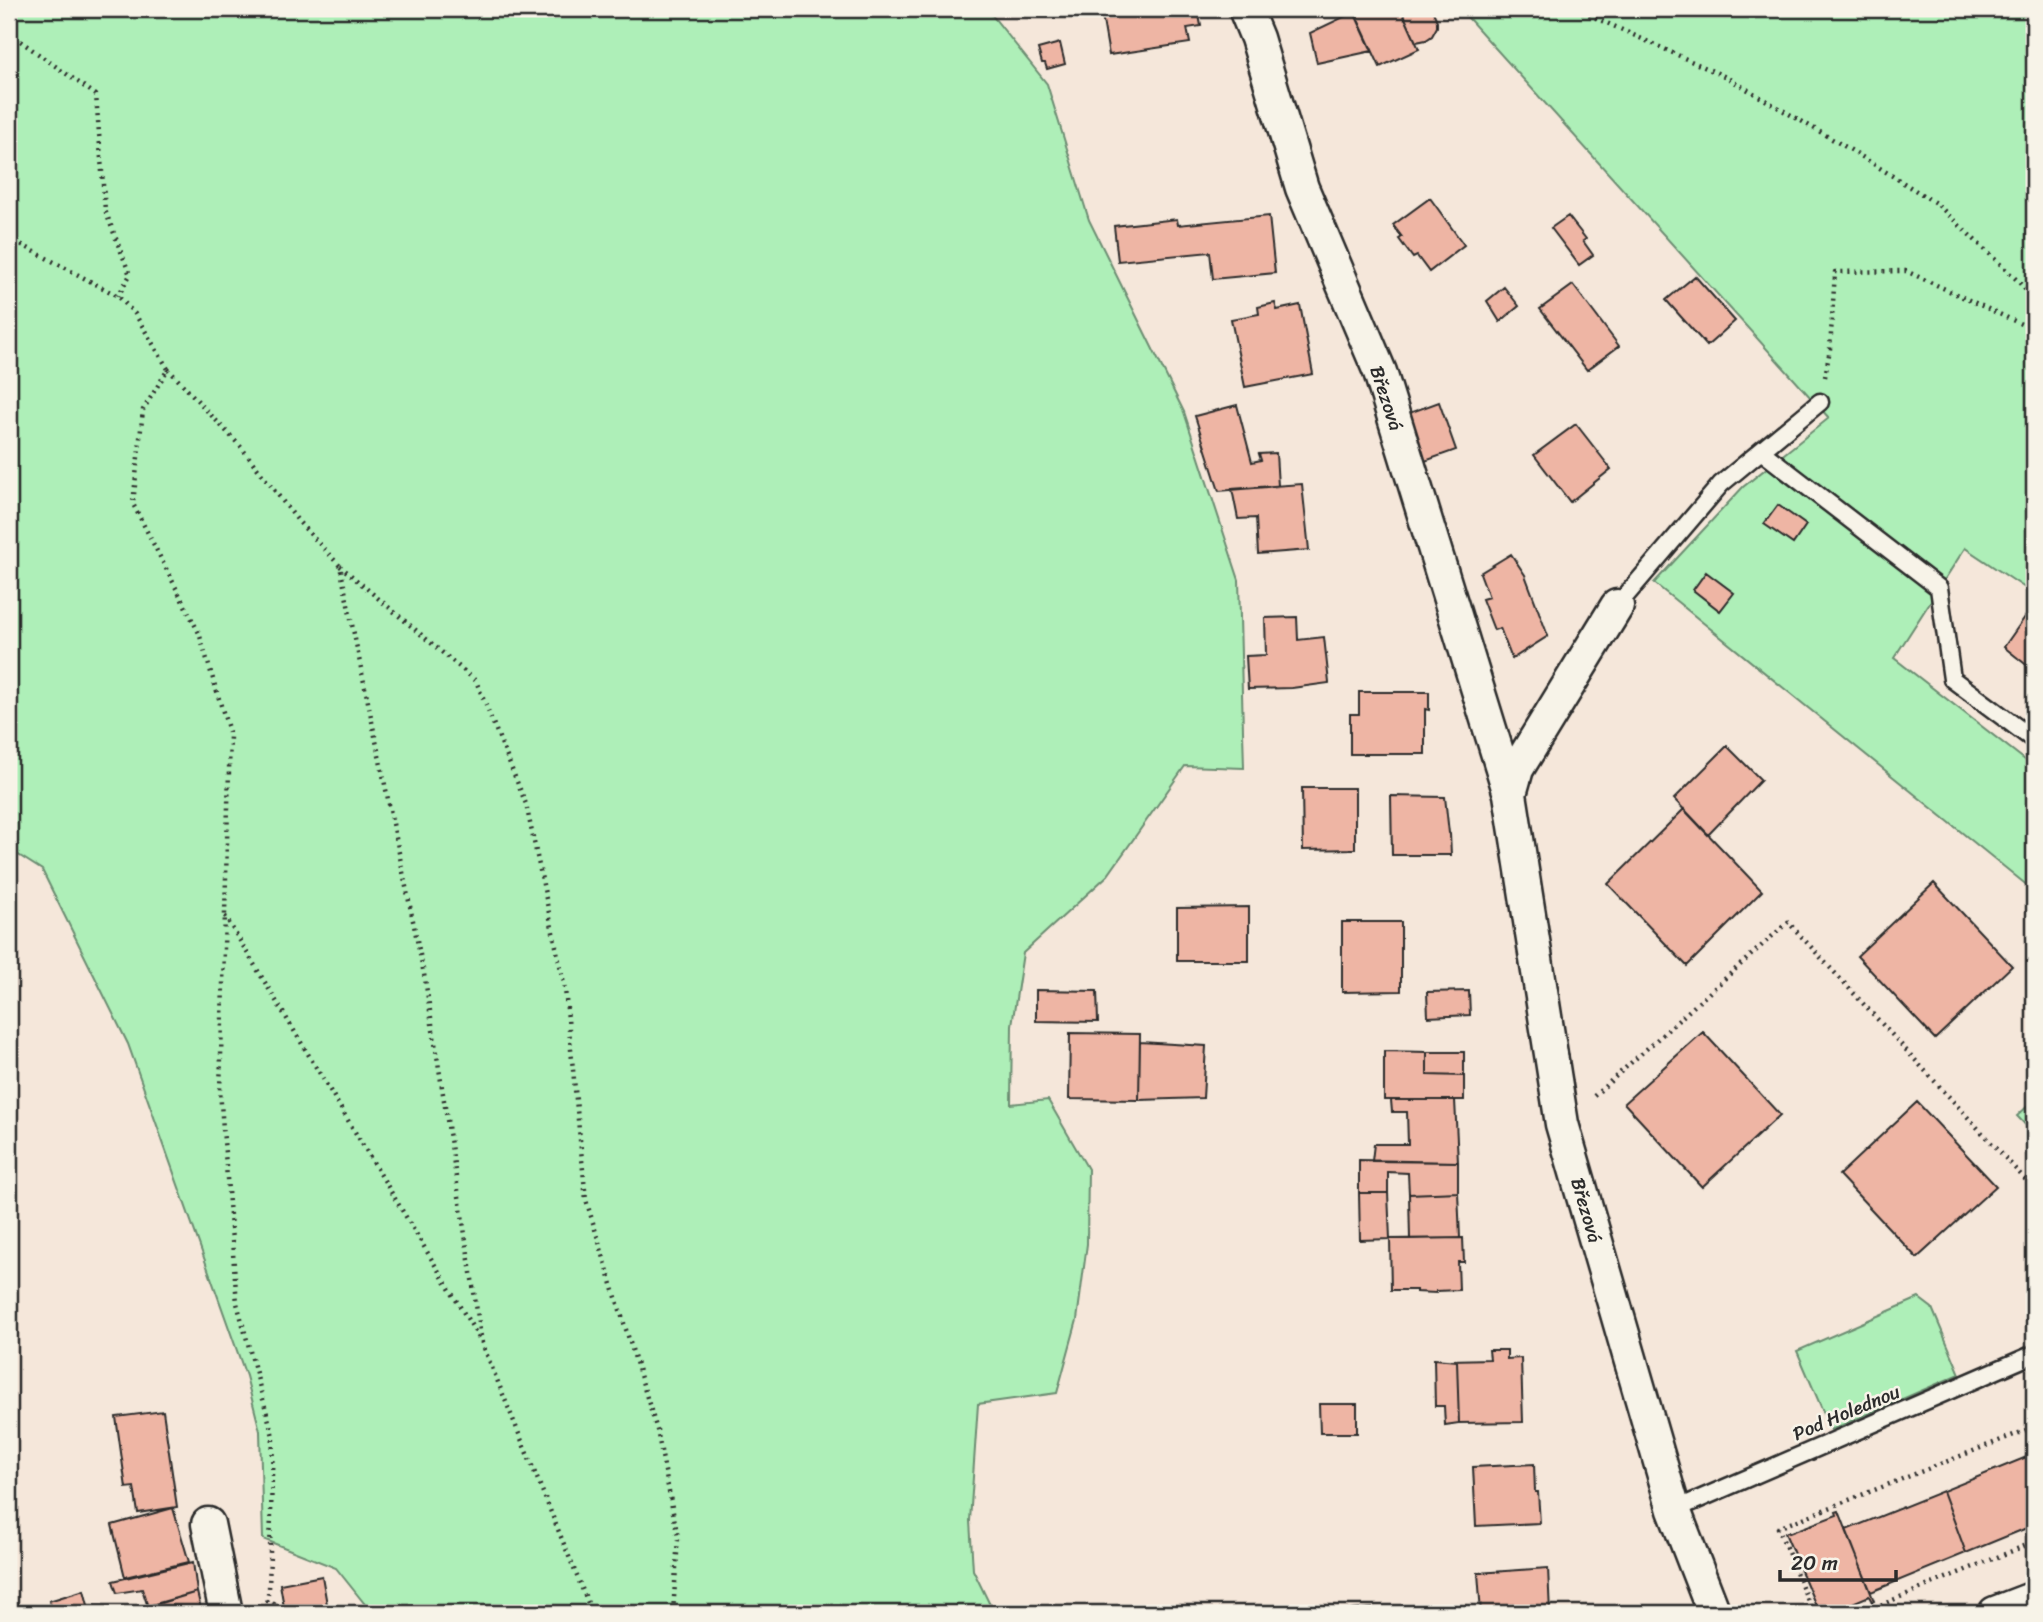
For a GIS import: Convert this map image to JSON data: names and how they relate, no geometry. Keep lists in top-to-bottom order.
{
  "streets": {
    "street": ["Březová"],
    "lane": ["Pod Holednou"]
  },
  "crossings": [
    ["Březová", "Pod Holednou"]
  ],
  "scale_bar": "20 m"
}
